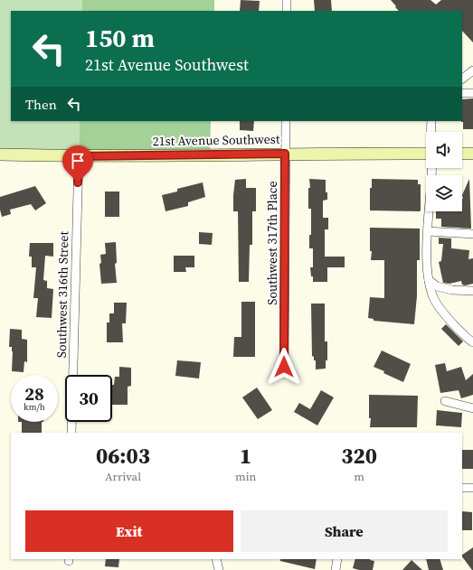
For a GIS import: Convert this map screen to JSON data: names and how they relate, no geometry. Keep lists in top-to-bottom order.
{
  "streets": {
    "main road": ["21st Avenue Southwest"],
    "street": ["Southwest 317th Place", "Southwest 316th Street"]
  },
  "crossings": [
    ["21st Avenue Southwest", "Southwest 317th Place"],
    ["21st Avenue Southwest", "Southwest 316th Street"]
  ],
  "page": {
    "turn": ["150 m", "21st Avenue Southwest"],
    "then": "Then",
    "speed": "28 km/h",
    "limit": "30",
    "eta": [
      "06:03",
      "Arrival",
      "1",
      "min",
      "320",
      "m"
    ],
    "buttons": ["Exit", "Share"]
  }
}
